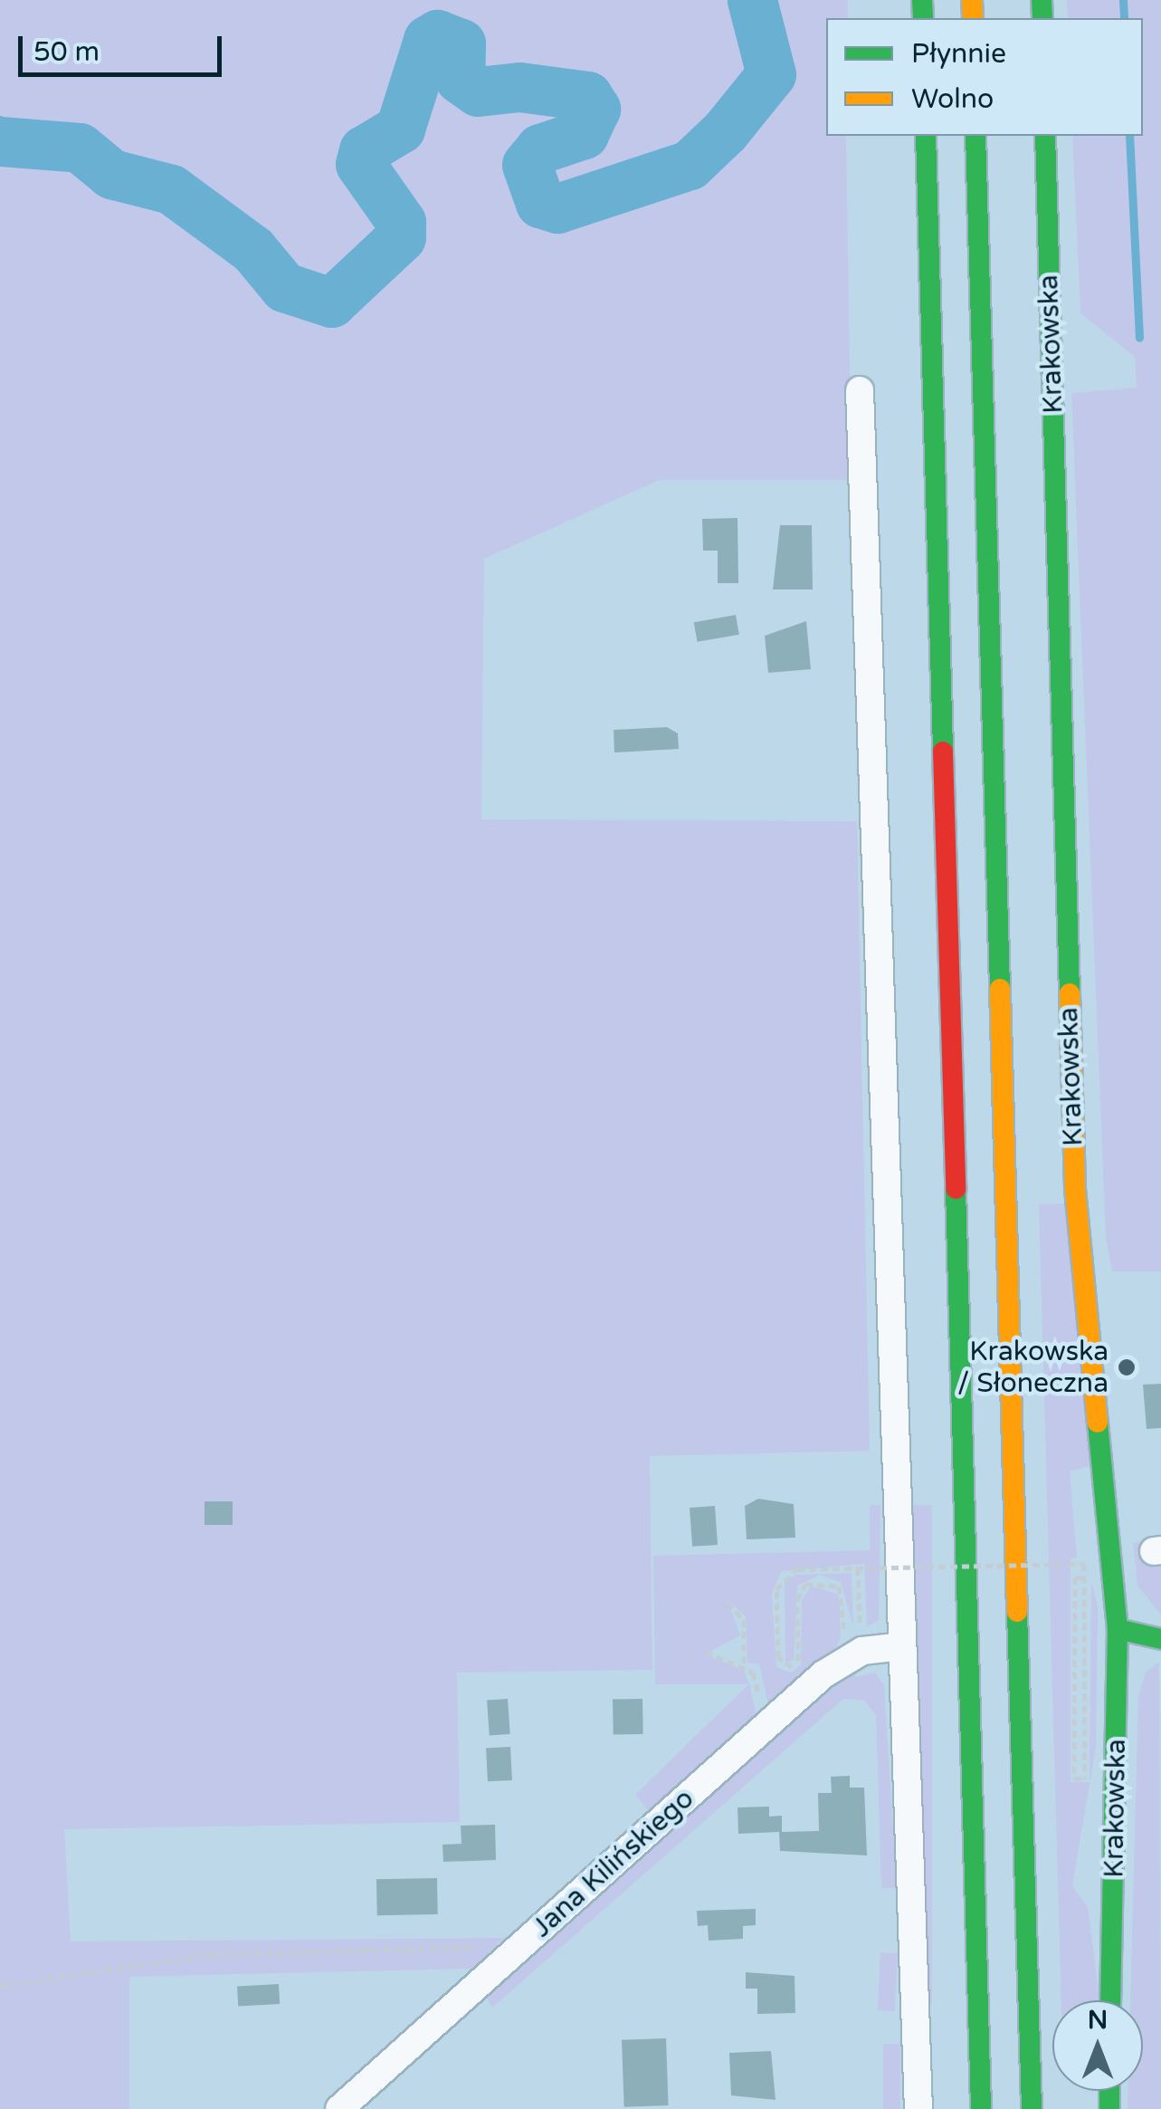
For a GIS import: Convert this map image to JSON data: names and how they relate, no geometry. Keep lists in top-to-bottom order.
{
  "streets": {
    "main road": ["Krakowska"],
    "street": ["Jana Kilińskiego"]
  },
  "places": ["Krakowska / Słoneczna"],
  "legend": ["Płynnie", "Wolno"],
  "scale_bar": "50 m",
  "north": "top"
}
